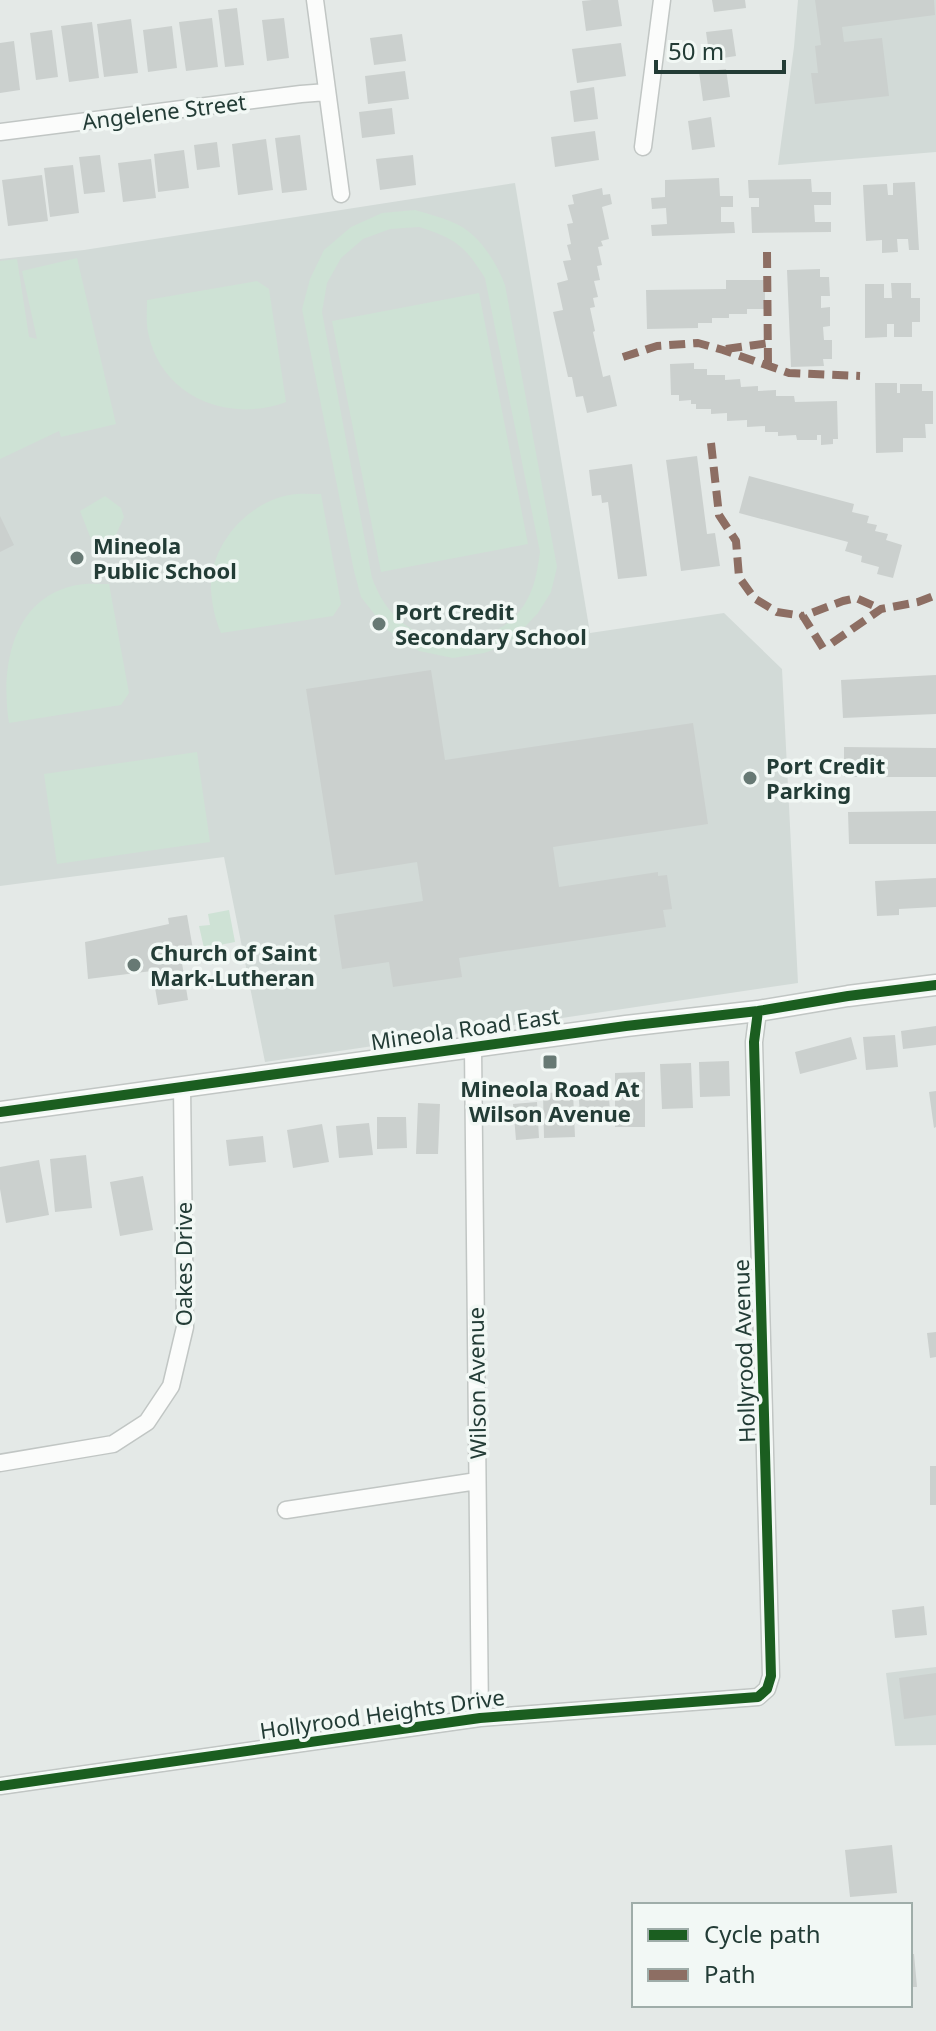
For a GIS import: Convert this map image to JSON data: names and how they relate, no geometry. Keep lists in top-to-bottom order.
{
  "streets": {
    "street": [
      "Angelene Street",
      "Mineola Road East",
      "Oakes Drive",
      "Hollyrood Avenue",
      "Wilson Avenue",
      "Hollyrood Heights Drive"
    ]
  },
  "crossings": [
    ["Mineola Road East", "Oakes Drive"],
    ["Mineola Road East", "Hollyrood Avenue"],
    ["Mineola Road East", "Wilson Avenue"],
    ["Hollyrood Avenue", "Hollyrood Heights Drive"],
    ["Wilson Avenue", "Hollyrood Heights Drive"]
  ],
  "places": {
    "other": [
      "Mineola Public School",
      "Port Credit Secondary School",
      "Port Credit Parking",
      "Church of Saint Mark-Lutheran"
    ],
    "transit": ["Mineola Road At Wilson Avenue"]
  },
  "legend": ["Cycle path", "Path"],
  "scale_bar": "50 m"
}
